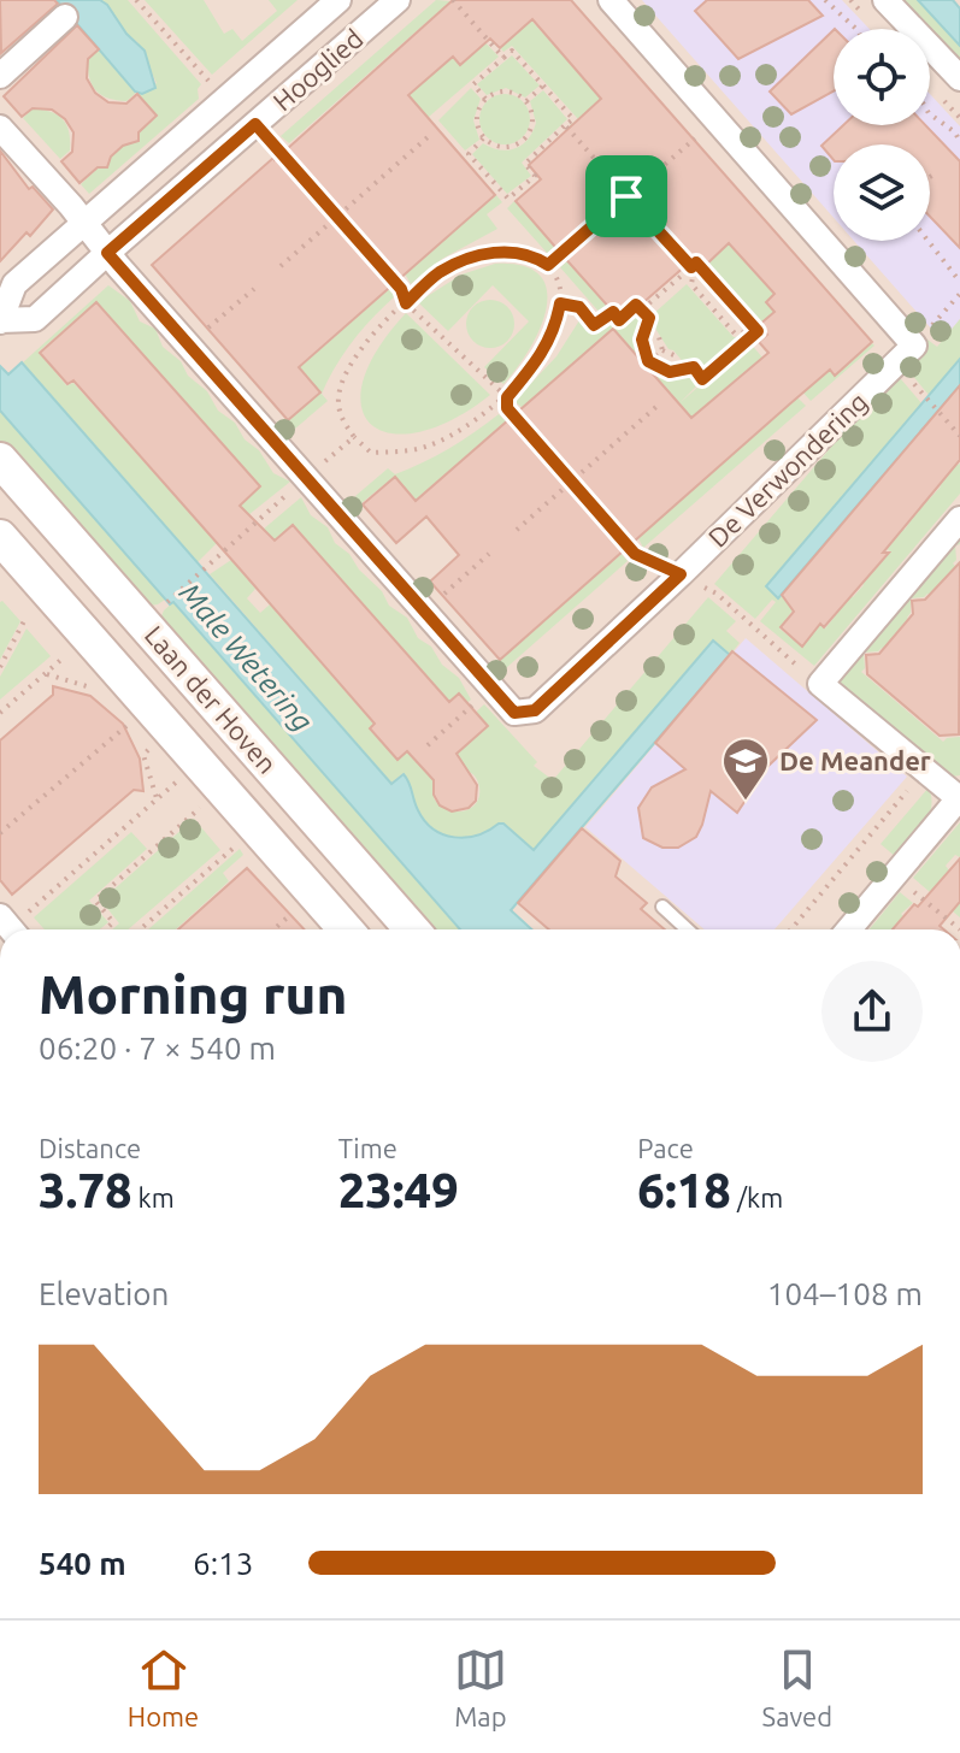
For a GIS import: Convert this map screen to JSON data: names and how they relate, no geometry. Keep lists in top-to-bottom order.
{
  "streets": {
    "street": ["Hooglied", "De Verwondering", "Laan der Hoven"]
  },
  "crossings": [
    ["Hooglied", "De Verwondering"]
  ],
  "water": ["Male Wetering"],
  "places": {
    "school or university": ["De Meander"]
  },
  "page": {
    "heading": ["Morning run", "06:20 · 7 × 540 m"],
    "stats": [
      ["Distance", "3.78 km"],
      ["Time", "23:49"],
      ["Pace", "6:18 /km"]
    ],
    "chart": ["Elevation", "104–108 m"],
    "list": [
      {
        "name": "540 m",
        "note": "6:13"
      }
    ],
    "tabs": ["Home", "Map", "Saved"]
  }
}
